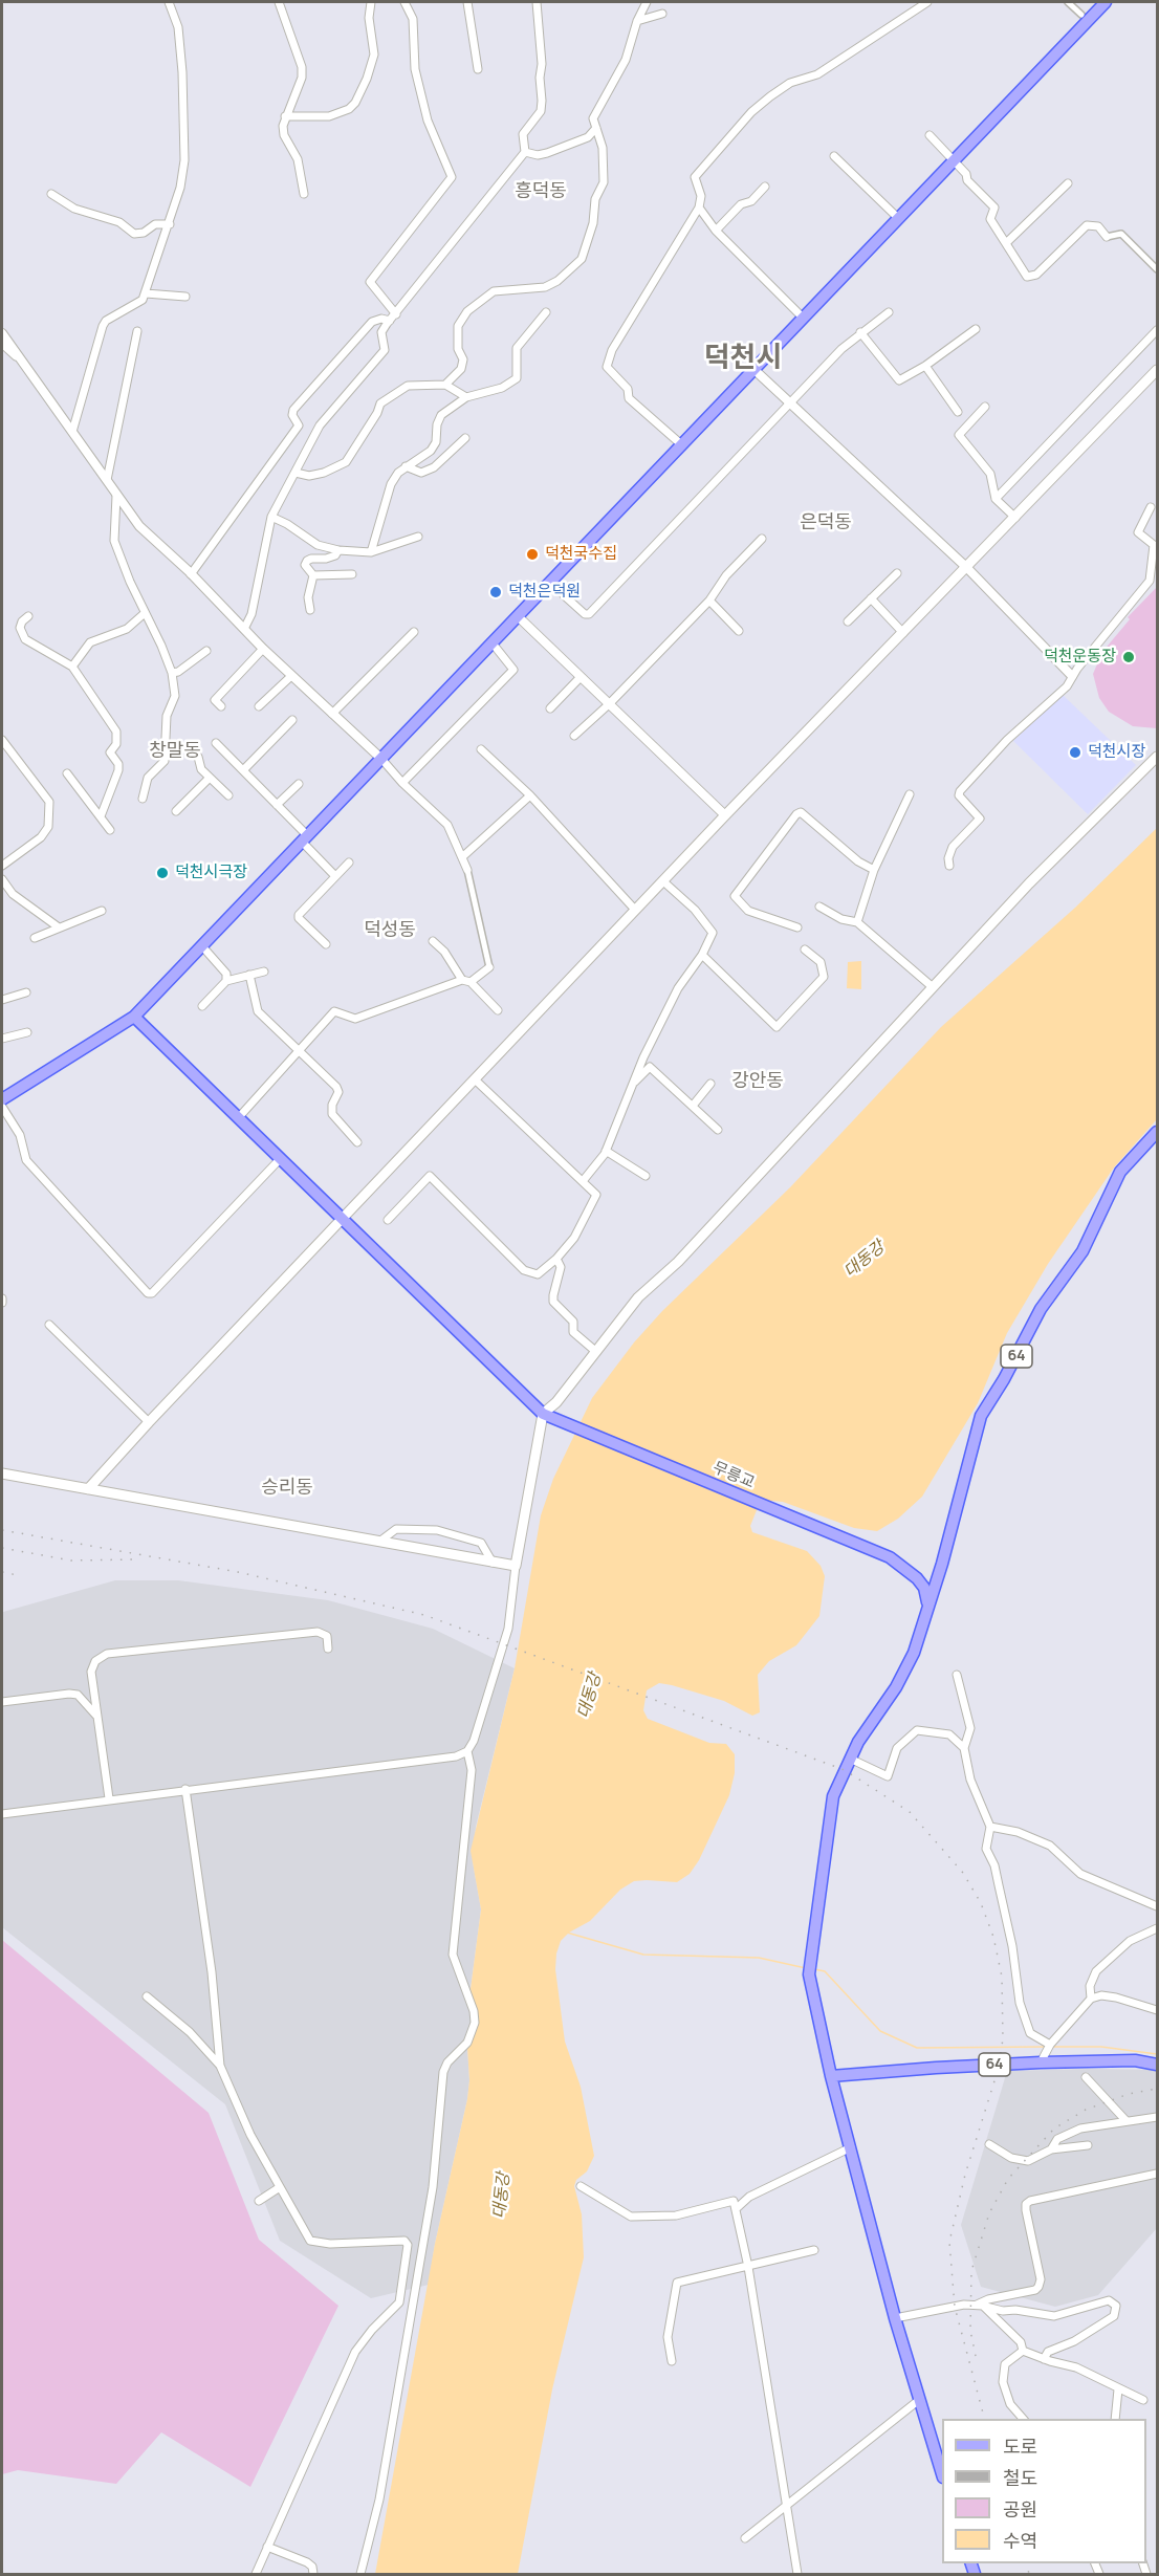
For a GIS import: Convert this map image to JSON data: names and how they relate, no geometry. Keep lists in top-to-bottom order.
{
  "streets": {
    "main road": ["64", "무릉교"]
  },
  "crossings": [
    ["64", "무릉교"]
  ],
  "districts": [
    "흥덕동",
    "덕천시",
    "은덕동",
    "창말동",
    "덕성동",
    "강안동",
    "승리동"
  ],
  "water": ["대동강"],
  "places": [
    "덕천국수집",
    "덕천은덕원",
    "덕천운동장",
    "덕천시장",
    "덕천시극장"
  ],
  "legend": [
    "도로",
    "철도",
    "공원",
    "수역"
  ]
}
